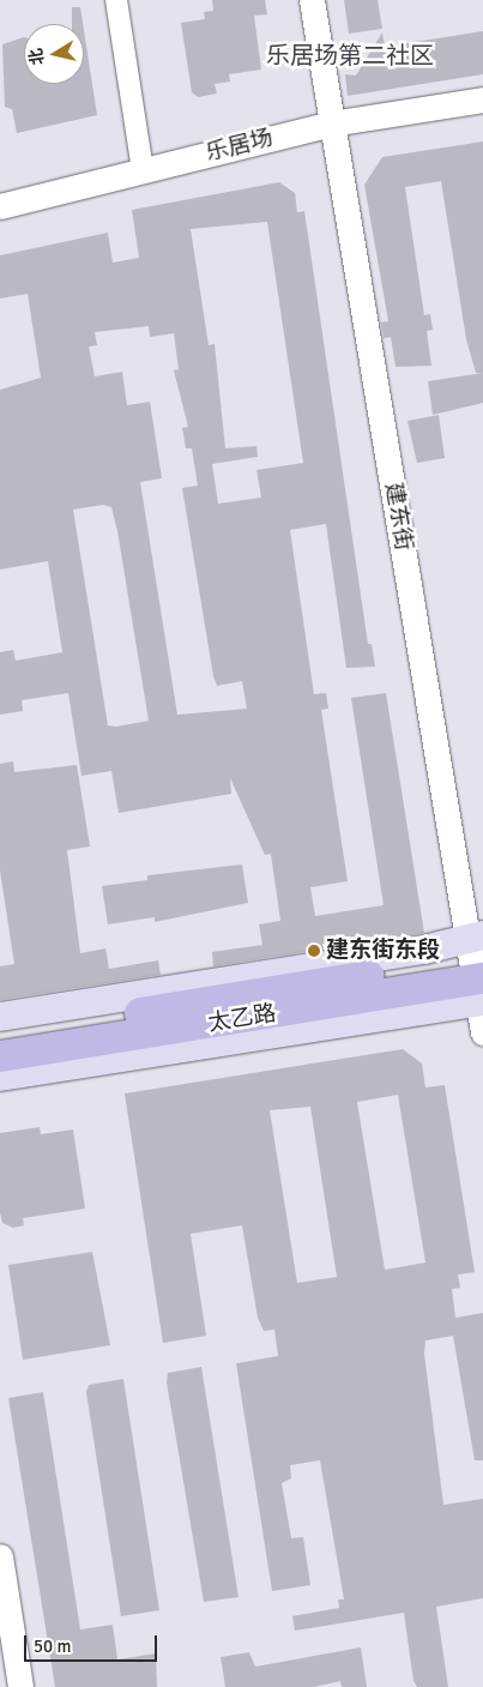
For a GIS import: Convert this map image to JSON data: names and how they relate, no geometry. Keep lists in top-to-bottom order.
{
  "streets": {
    "main road": ["太乙路"],
    "street": ["乐居场", "建东街"]
  },
  "crossings": [
    ["乐居场", "建东街"],
    ["建东街", "太乙路"]
  ],
  "districts": ["乐居场第二社区"],
  "places": ["建东街东段"],
  "scale_bar": "50 m",
  "north": "left"
}
